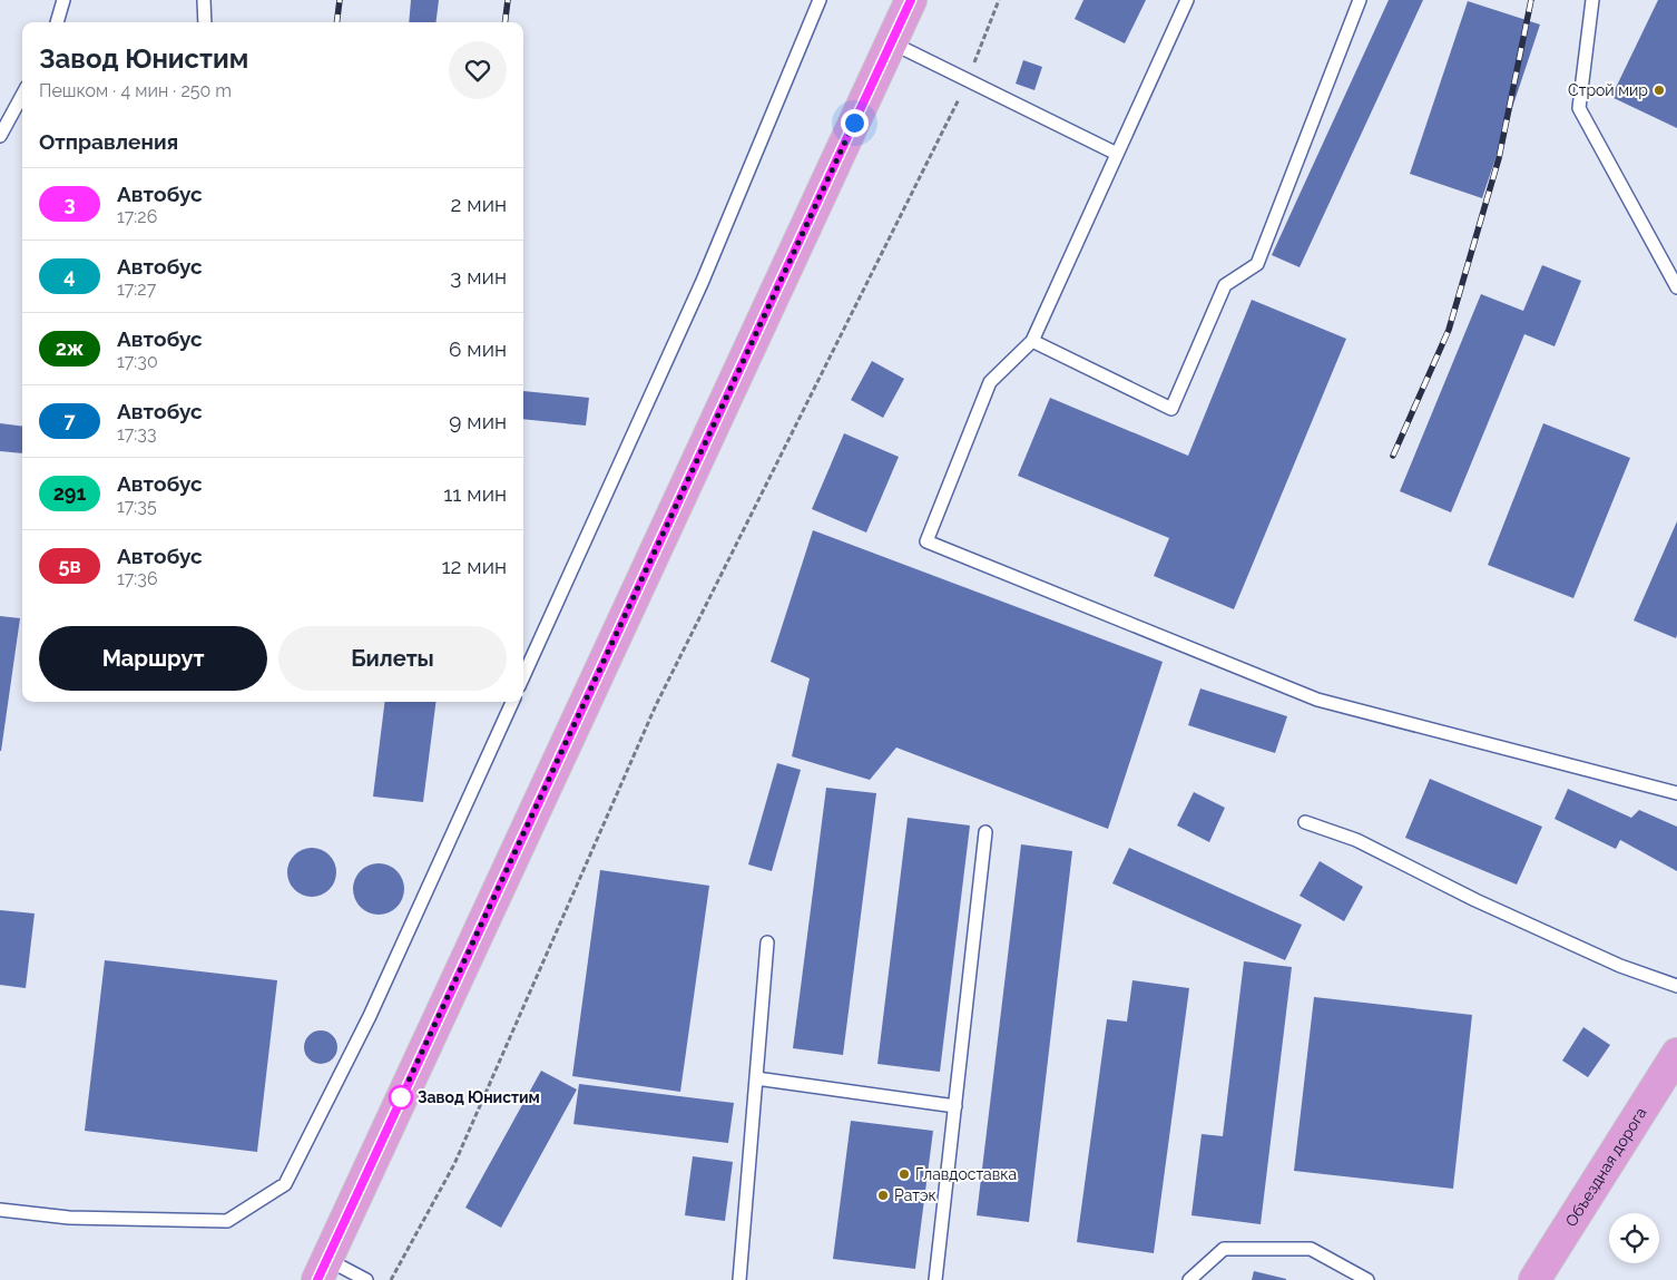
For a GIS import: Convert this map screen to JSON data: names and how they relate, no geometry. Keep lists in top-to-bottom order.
{
  "streets": {
    "main road": ["Объездная дорога"]
  },
  "places": [
    "Строй мир",
    "Завод Юнистим",
    "Главдоставка",
    "Ратэк"
  ],
  "lines": ["bus line 3"],
  "page": {
    "heading": [
      ["Завод Юнистим", "Пешком · 4 мин · 250 m"],
      "Отправления"
    ],
    "list": [
      {
        "mark": "3",
        "name": "Автобус",
        "note": "17:26",
        "value": "2 мин"
      },
      {
        "mark": "4",
        "name": "Автобус",
        "note": "17:27",
        "value": "3 мин"
      },
      {
        "mark": "2ж",
        "name": "Автобус",
        "note": "17:30",
        "value": "6 мин"
      },
      {
        "mark": "7",
        "name": "Автобус",
        "note": "17:33",
        "value": "9 мин"
      },
      {
        "mark": "291",
        "name": "Автобус",
        "note": "17:35",
        "value": "11 мин"
      },
      {
        "mark": "5в",
        "name": "Автобус",
        "note": "17:36",
        "value": "12 мин"
      }
    ],
    "buttons": ["Маршрут", "Билеты"]
  }
}
